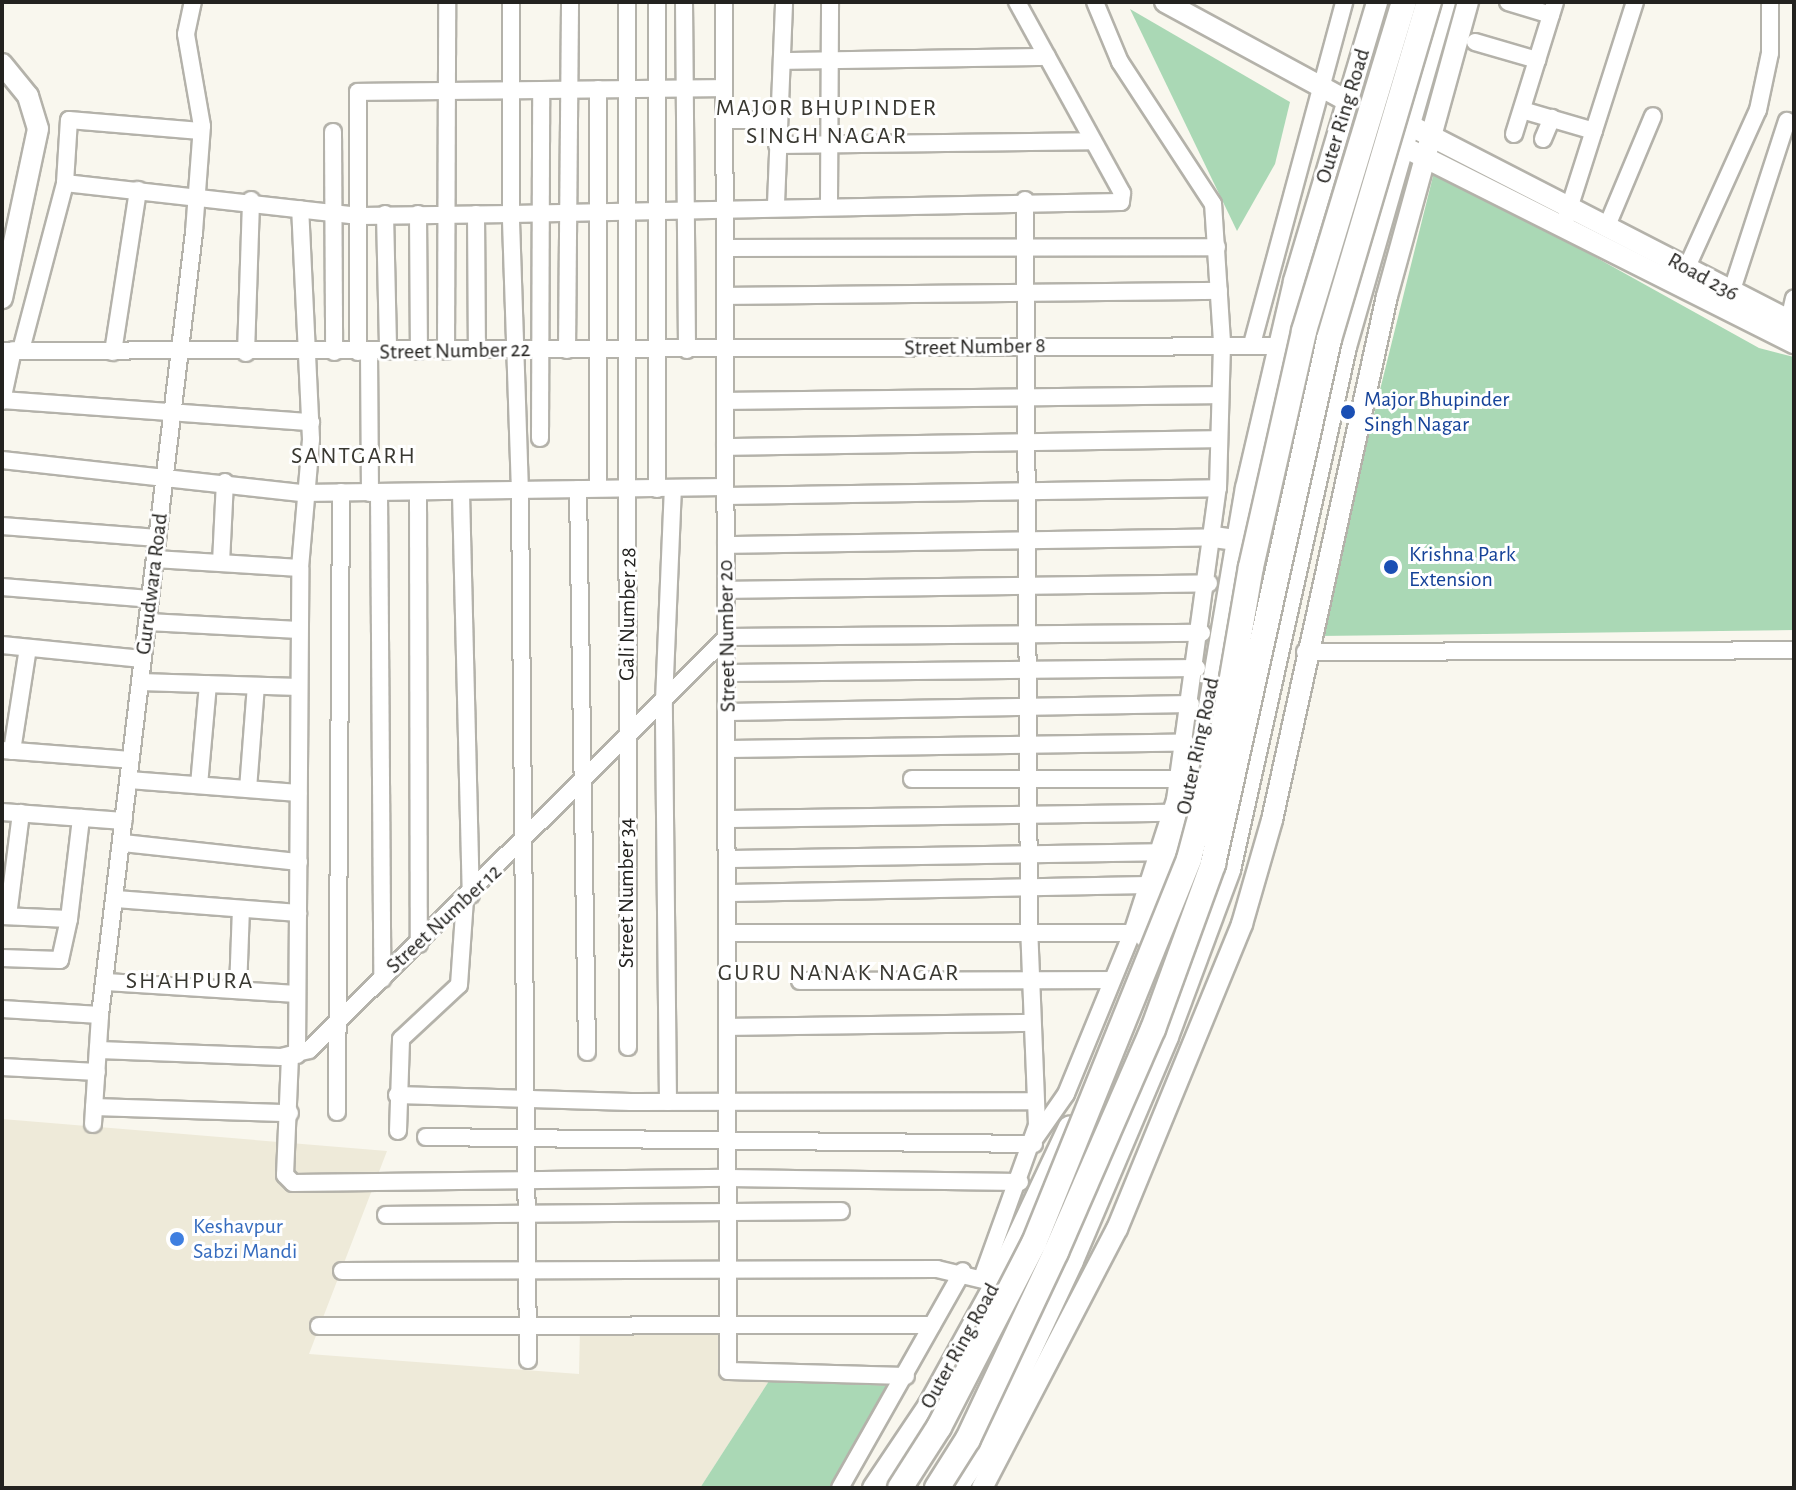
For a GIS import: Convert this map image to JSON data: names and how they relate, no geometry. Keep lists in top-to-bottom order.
{
  "streets": {
    "main road": ["Outer Ring Road"],
    "street": [
      "Road 236",
      "Street Number 8",
      "Street Number 22",
      "Gurudwara Road",
      "Gali Number 28",
      "Street Number 20",
      "Street Number 34",
      "Street Number 12"
    ]
  },
  "crossings": [
    ["Outer Ring Road", "Street Number 8"],
    ["Street Number 8", "Street Number 22"],
    ["Street Number 8", "Street Number 20"],
    ["Street Number 22", "Gurudwara Road"],
    ["Street Number 22", "Gali Number 28"],
    ["Street Number 22", "Street Number 20"],
    ["Gali Number 28", "Street Number 34"],
    ["Gali Number 28", "Street Number 12"],
    ["Street Number 20", "Street Number 12"],
    ["Street Number 34", "Street Number 12"]
  ],
  "districts": [
    "MAJOR BHUPINDER SINGH NAGAR",
    "SANTGARH",
    "GURU NANAK NAGAR",
    "SHAHPURA"
  ],
  "places": ["Major Bhupinder Singh Nagar", "Krishna Park Extension", "Keshavpur Sabzi Mandi"]
}
